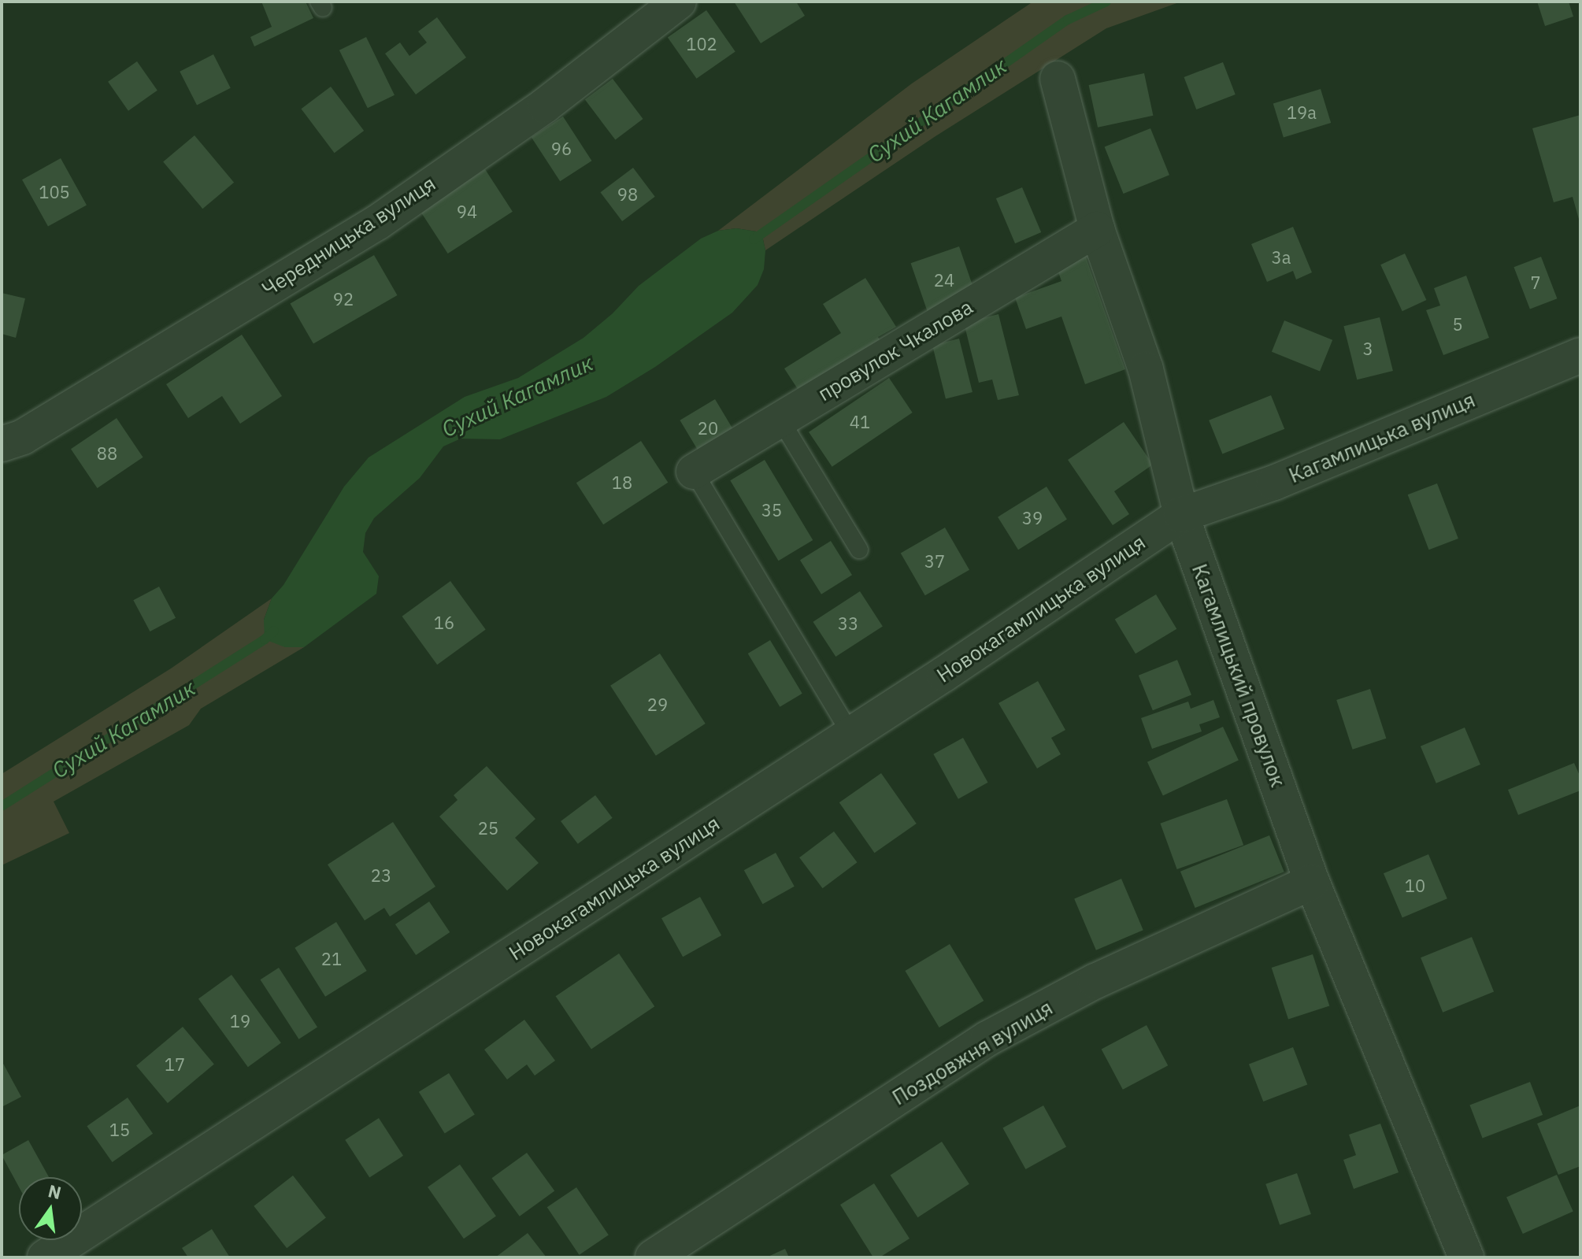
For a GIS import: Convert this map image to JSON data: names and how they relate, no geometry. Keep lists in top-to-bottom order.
{
  "streets": {
    "street": [
      "Чередницька вулиця",
      "провулок Чкалова",
      "Кагамлицька вулиця",
      "Новокагамлицька вулиця",
      "Кагамлицький провулок",
      "Поздовжня вулиця"
    ]
  },
  "crossings": [
    ["провулок Чкалова", "Кагамлицький провулок"],
    ["Кагамлицька вулиця", "Новокагамлицька вулиця"],
    ["Кагамлицька вулиця", "Кагамлицький провулок"],
    ["Новокагамлицька вулиця", "Кагамлицький провулок"],
    ["Кагамлицький провулок", "Поздовжня вулиця"]
  ],
  "water": ["Сухий Кагамлик"],
  "house_numbers": [
    "102",
    "19а",
    "96",
    "105",
    "98",
    "94",
    "3а",
    "24",
    "7",
    "92",
    "5",
    "3",
    "41",
    "20",
    "88",
    "18",
    "35",
    "39",
    "37",
    "16",
    "33",
    "29",
    "25",
    "23",
    "10",
    "21",
    "19",
    "17",
    "15"
  ],
  "north": "top"
}
